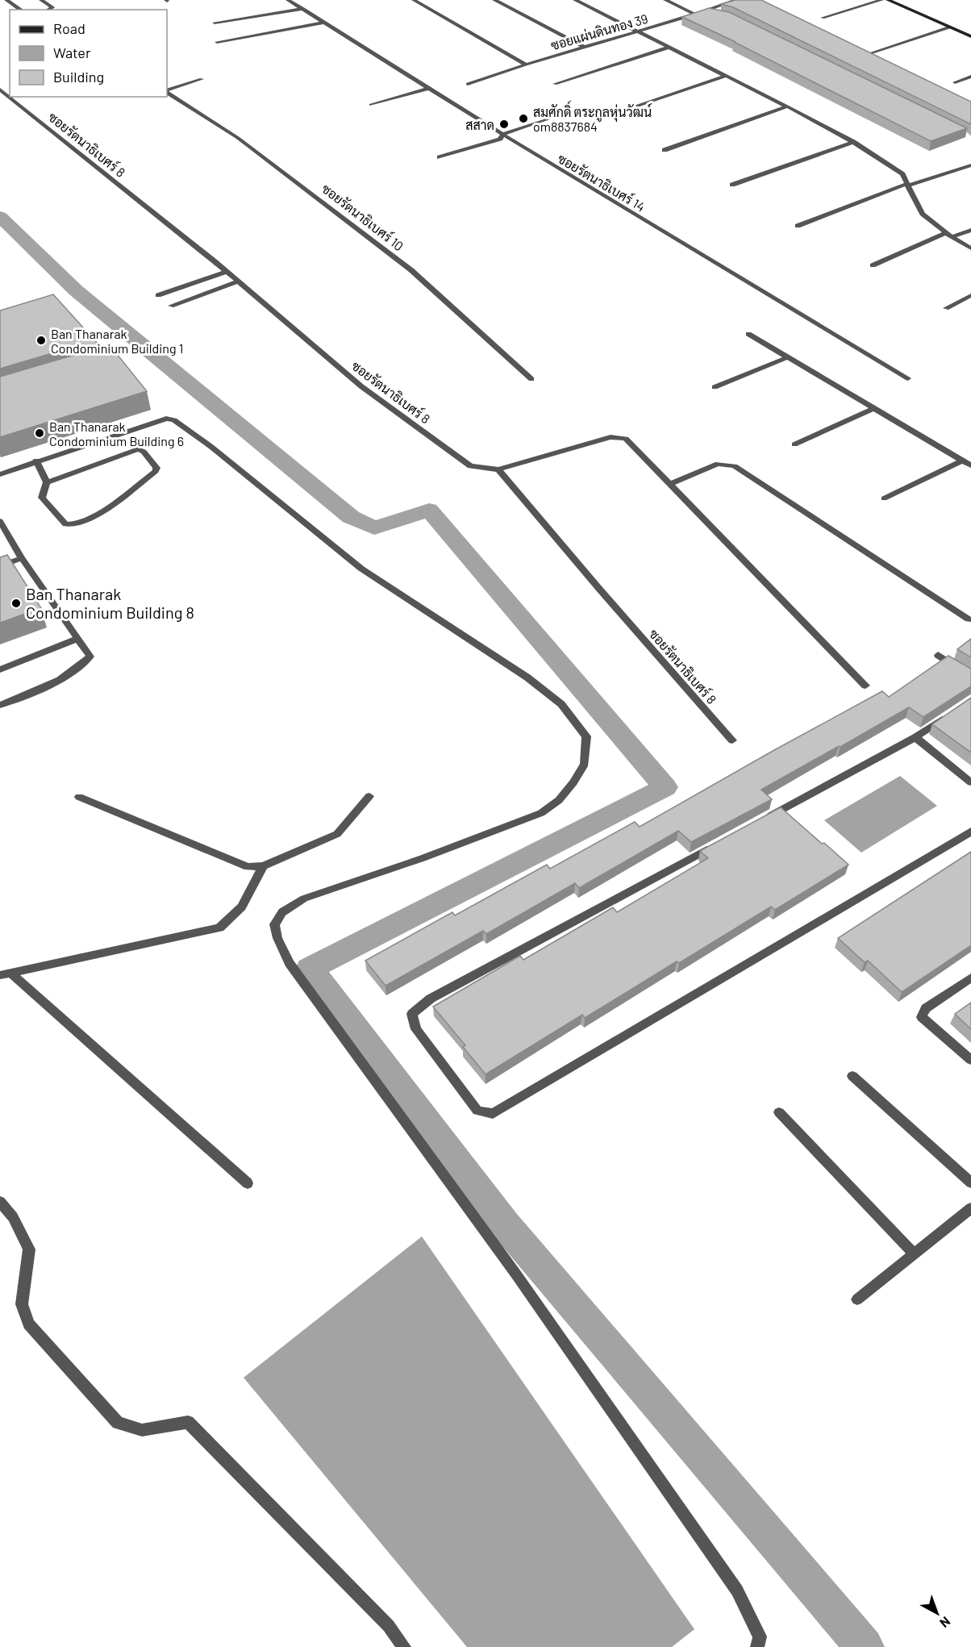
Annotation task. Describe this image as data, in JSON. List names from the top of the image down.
{
  "streets": {
    "street": [
      "ซอยแผ่นดินทอง 39",
      "ซอยรัตนาธิเบศร์ 8",
      "ซอยรัตนาธิเบศร์ 14",
      "ซอยรัตนาธิเบศร์ 10"
    ]
  },
  "places": [
    "สมศักดิ์ ตระกูลหุ่นวัฒน์ om8837684",
    "สสาด",
    "Ban Thanarak Condominium Building 1",
    "Ban Thanarak Condominium Building 6",
    "Ban Thanarak Condominium Building 8"
  ],
  "legend": ["Road", "Water", "Building"],
  "north": "bottom right"
}
